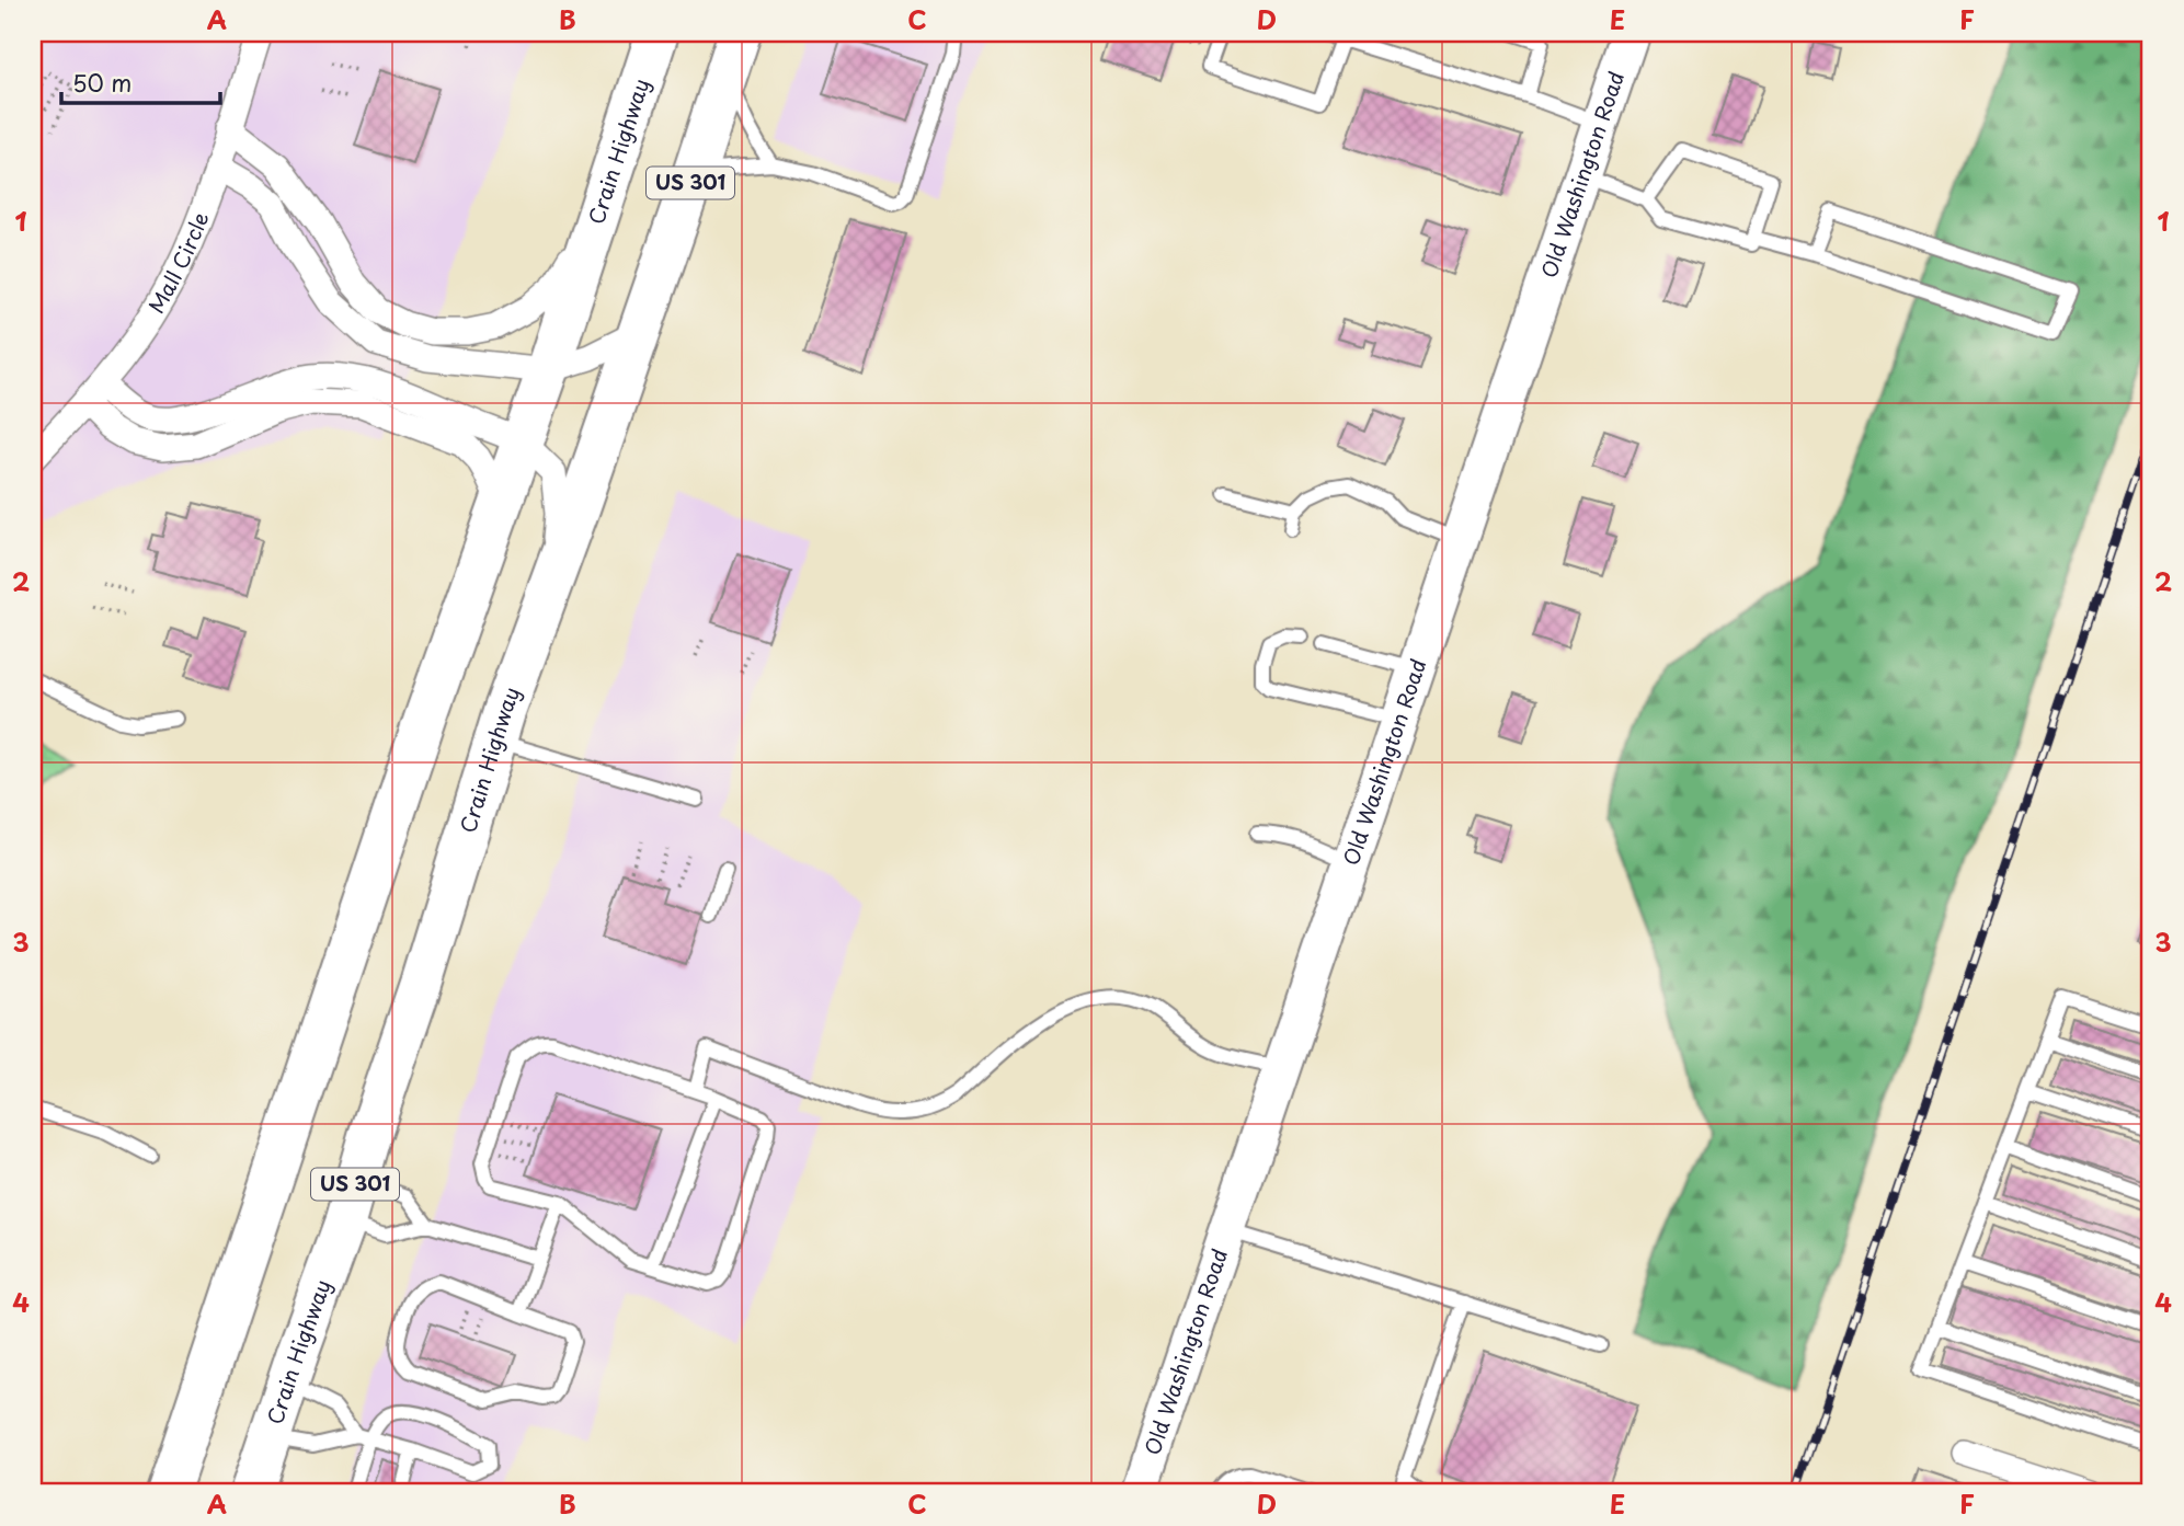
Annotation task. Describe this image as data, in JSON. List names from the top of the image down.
{
  "streets": {
    "highway": ["Crain Highway", "US 301"],
    "main road": ["Old Washington Road"],
    "street": ["Mall Circle"]
  },
  "scale_bar": "50 m",
  "grid": {
    "columns": [
      "A",
      "B",
      "C",
      "D",
      "E",
      "F"
    ],
    "rows": [
      "1",
      "2",
      "3",
      "4"
    ]
  }
}
